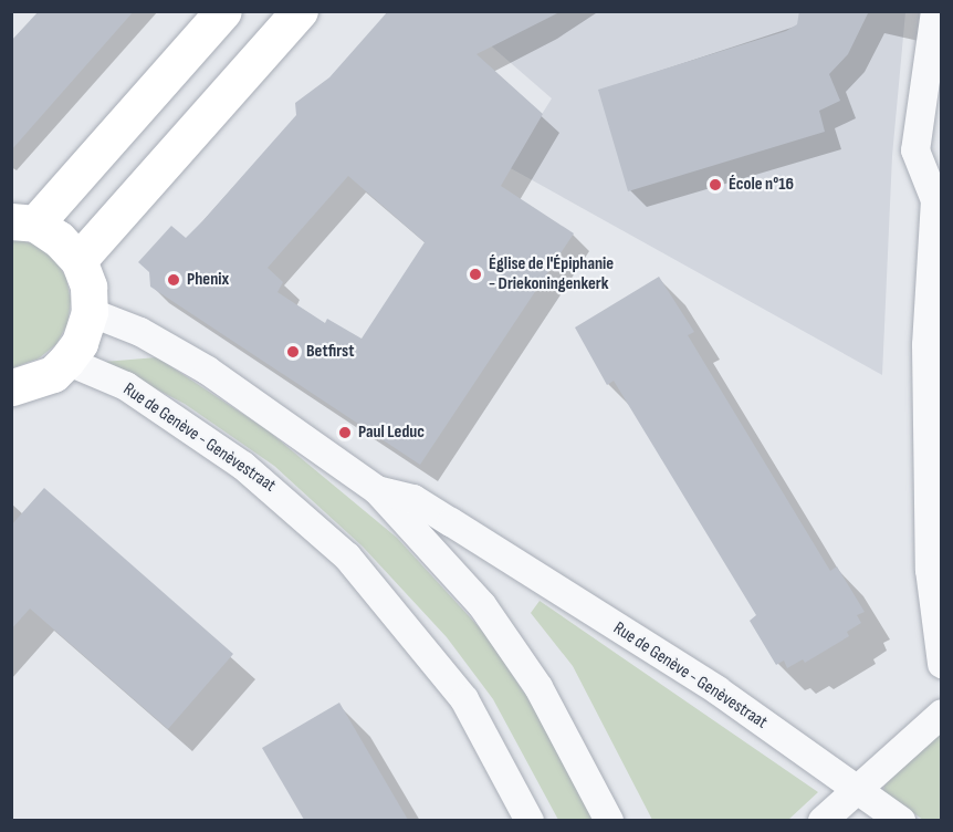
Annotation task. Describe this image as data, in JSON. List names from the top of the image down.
{
  "streets": {
    "street": ["Rue de Genève - Genèvestraat"]
  },
  "places": [
    "École n°16",
    "Église de l'Épiphanie - Driekoningenkerk",
    "Phenix",
    "Betfirst",
    "Paul Leduc"
  ]
}
